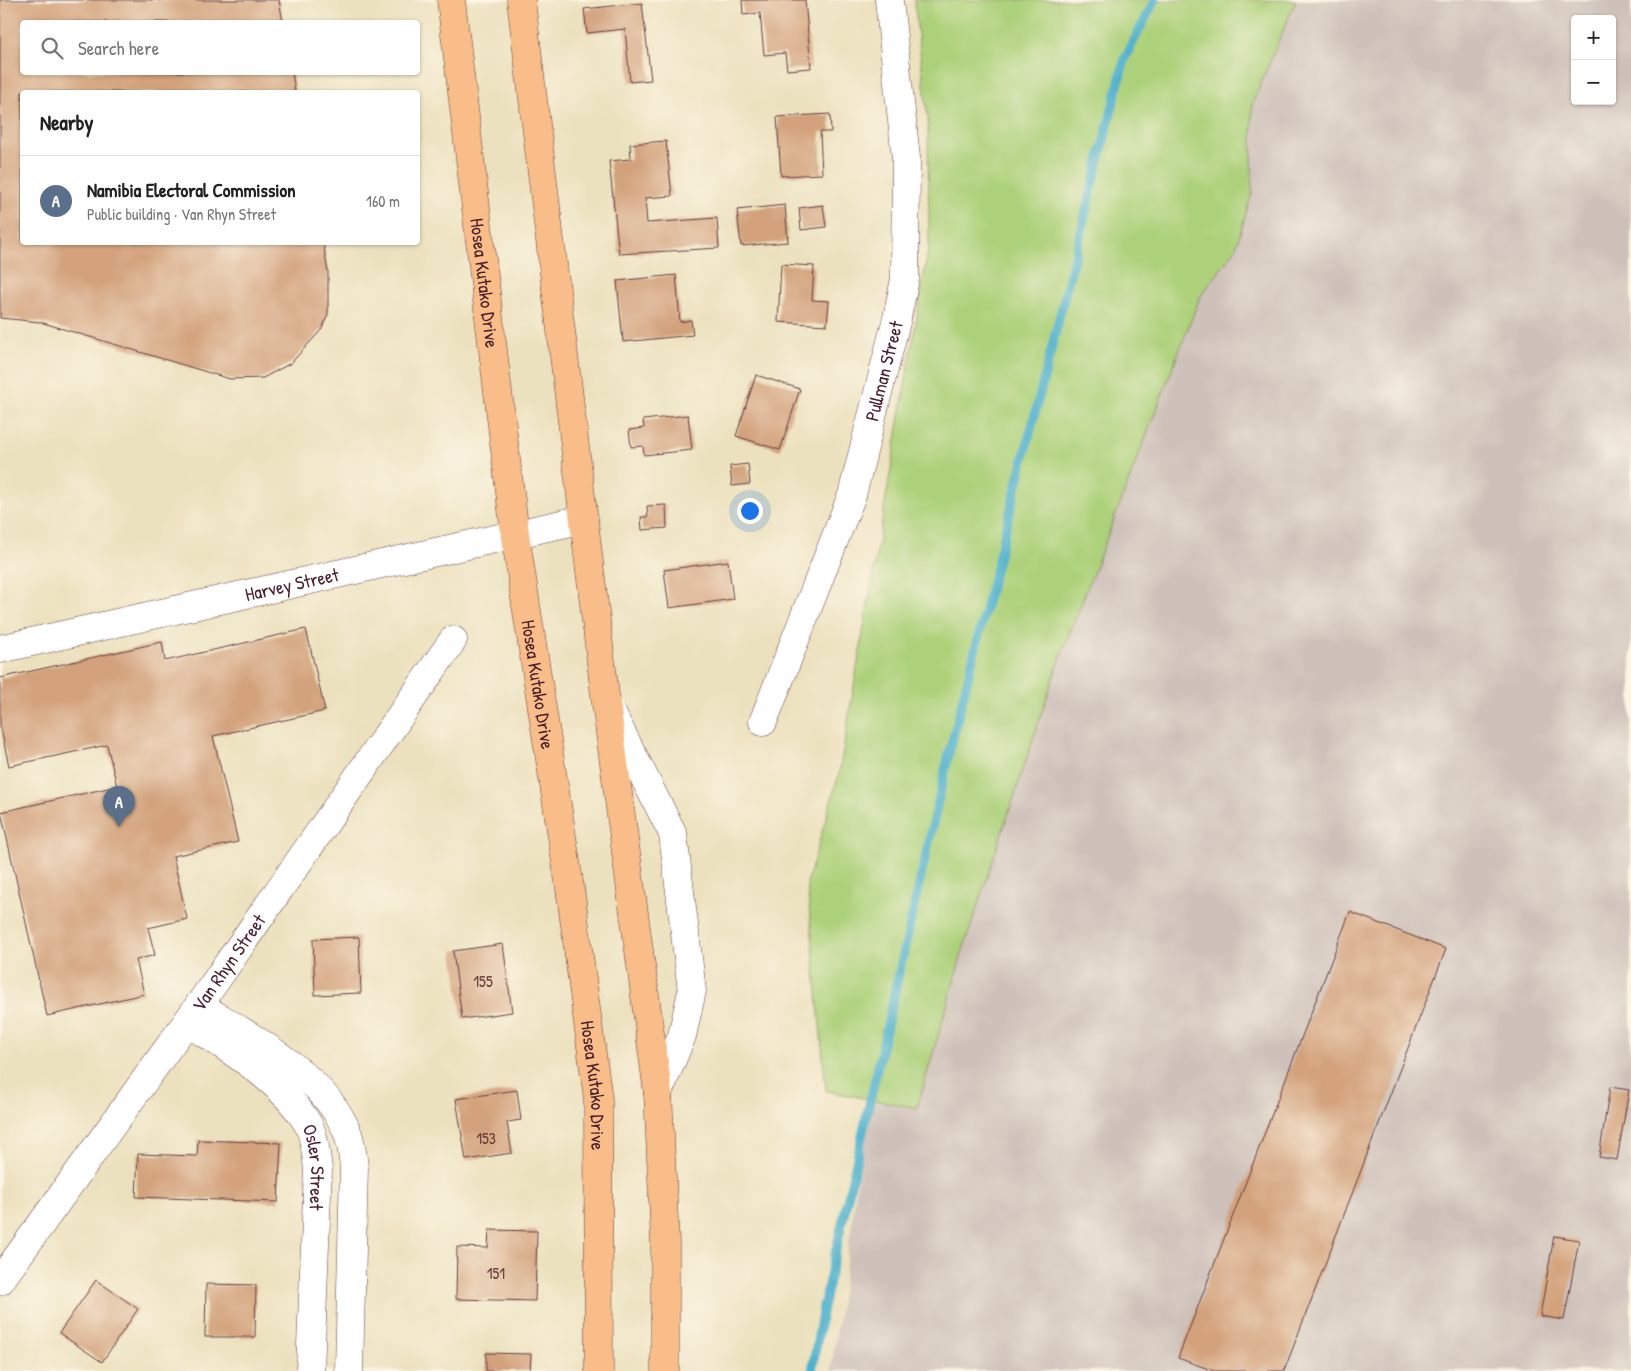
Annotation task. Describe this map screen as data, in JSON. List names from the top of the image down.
{
  "streets": {
    "main road": ["Hosea Kutako Drive"],
    "street": [
      "Pullman Street",
      "Harvey Street",
      "Van Rhyn Street",
      "Osler Street"
    ]
  },
  "crossings": [
    ["Hosea Kutako Drive", "Harvey Street"],
    ["Van Rhyn Street", "Osler Street"]
  ],
  "house_numbers": ["155", "153", "151"],
  "page": {
    "map_buttons": ["+", "−"],
    "search": "Search here",
    "heading": "Nearby",
    "list": [
      {
        "mark": "A",
        "name": "Namibia Electoral Commission",
        "note": "Public building · Van Rhyn Street",
        "value": "160 m"
      }
    ],
    "pins": "A"
  }
}
